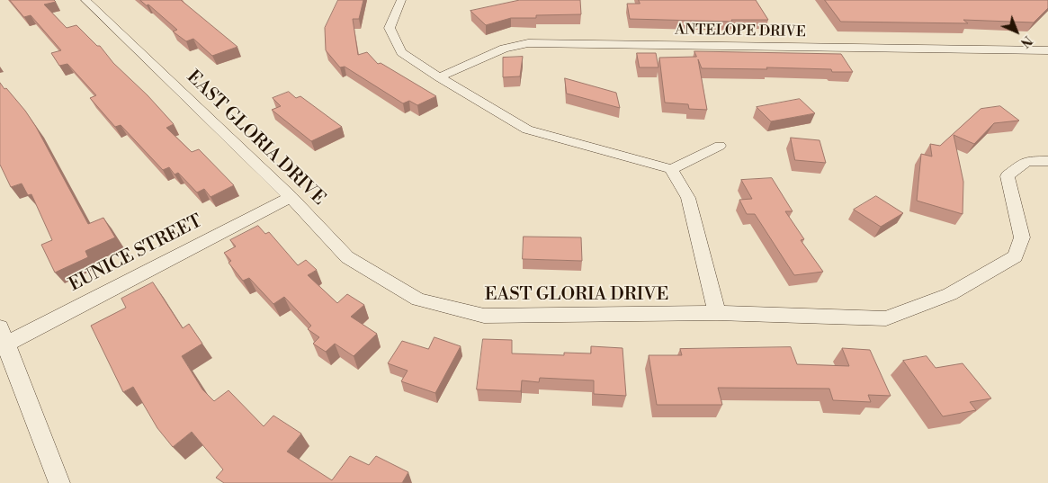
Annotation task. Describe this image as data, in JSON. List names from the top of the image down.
{
  "streets": {
    "street": ["ANTELOPE DRIVE", "EAST GLORIA DRIVE", "EUNICE STREET"]
  },
  "crossings": [
    ["EAST GLORIA DRIVE", "EUNICE STREET"]
  ],
  "north": "bottom right"
}
